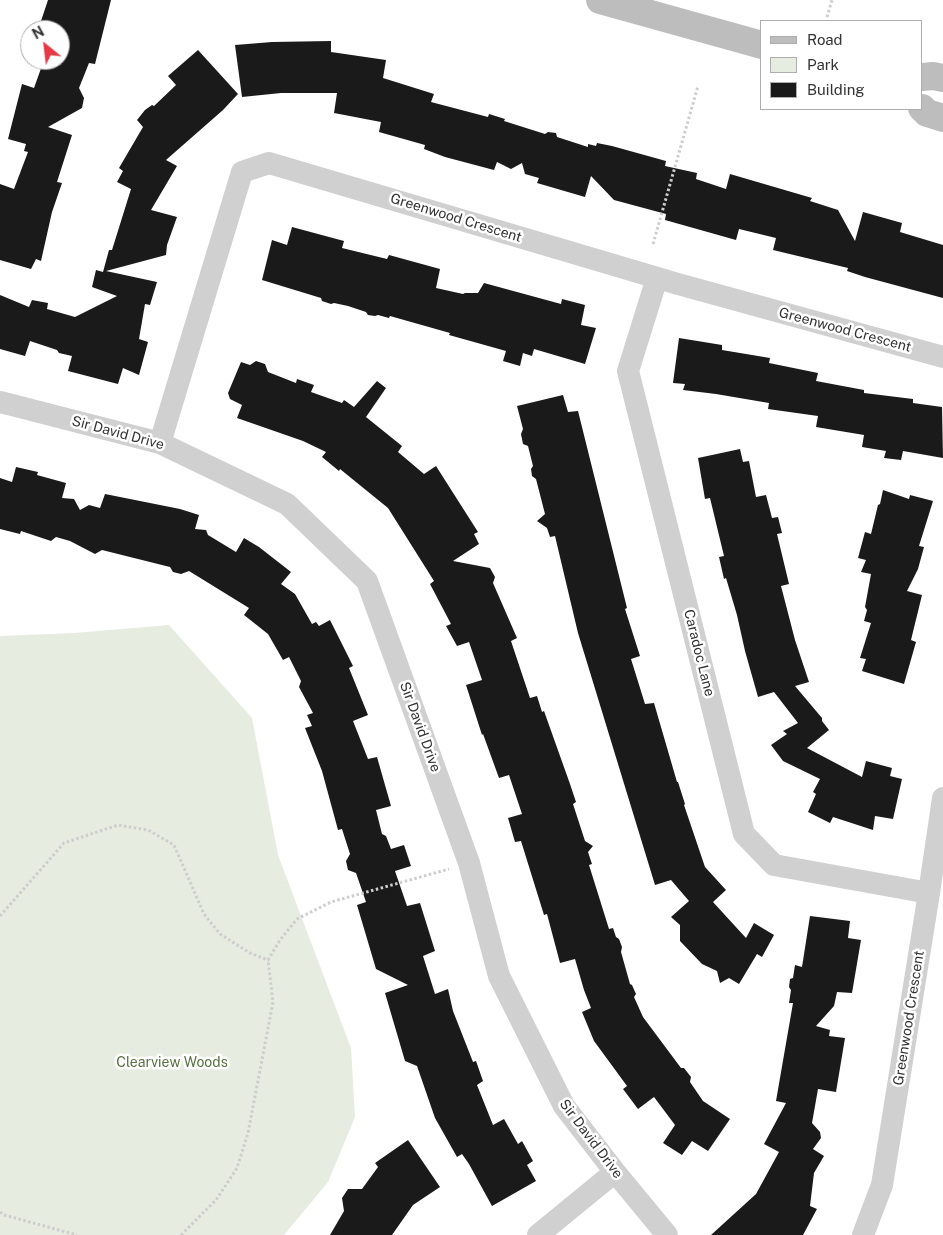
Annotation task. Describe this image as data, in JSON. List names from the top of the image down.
{
  "streets": {
    "street": ["Greenwood Crescent", "Sir David Drive", "Caradoc Lane"]
  },
  "crossings": [
    ["Greenwood Crescent", "Sir David Drive"],
    ["Greenwood Crescent", "Caradoc Lane"]
  ],
  "parks": ["Clearview Woods"],
  "legend": ["Road", "Park", "Building"],
  "north": "top left"
}
